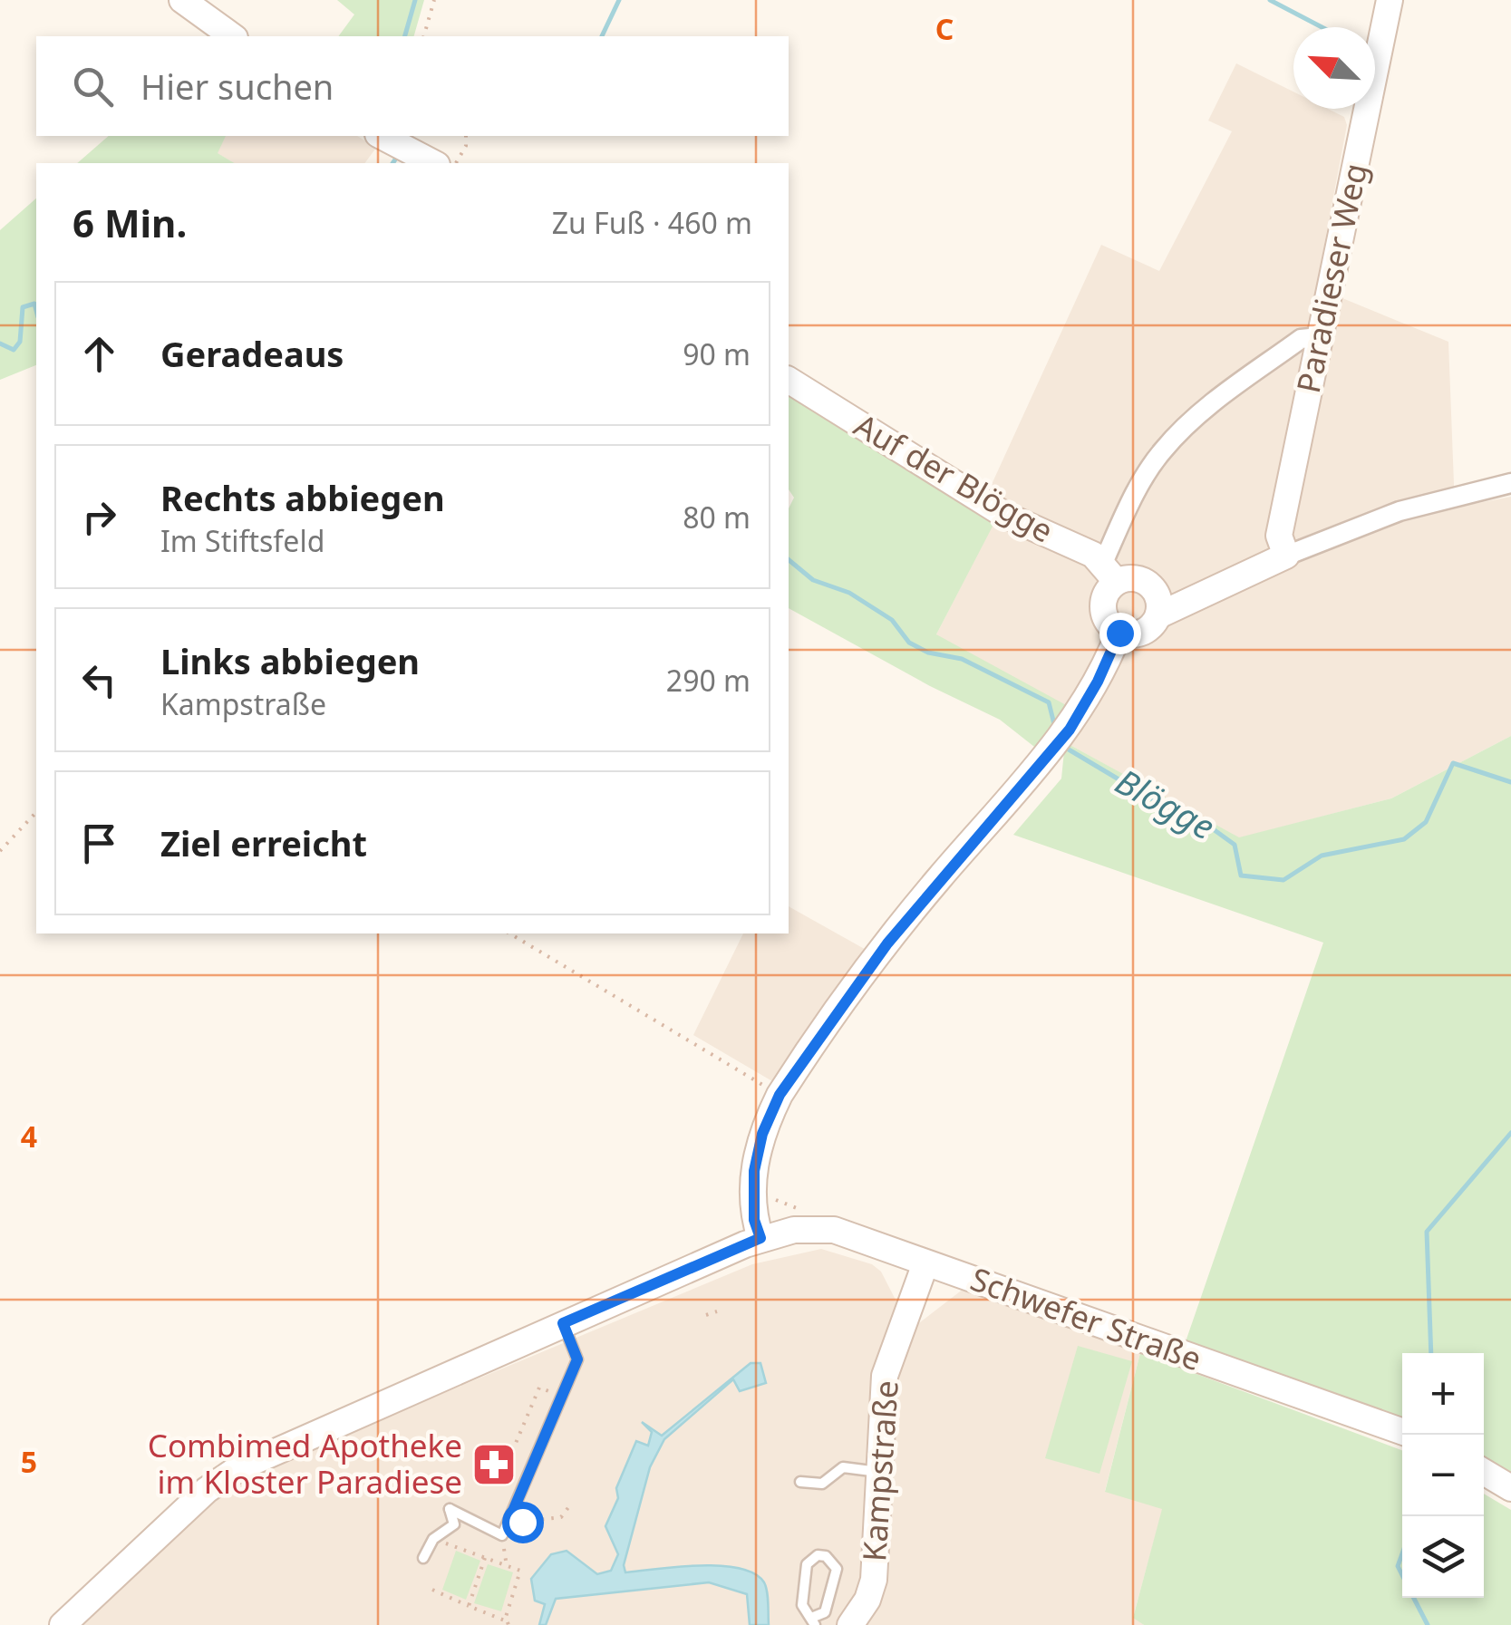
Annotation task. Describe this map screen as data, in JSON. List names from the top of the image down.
{
  "streets": {
    "street": [
      "Paradieser Weg",
      "Auf der Blögge",
      "Schwefer Straße",
      "Kampstraße"
    ]
  },
  "crossings": [
    ["Schwefer Straße", "Kampstraße"]
  ],
  "water": ["Blögge"],
  "places": {
    "pharmacy": ["Combimed Apotheke im Kloster Paradiese"]
  },
  "north": "top left",
  "page": {
    "search": "Hier suchen",
    "heading": ["6 Min.", "Zu Fuß · 460 m"],
    "list": [
      ["Geradeaus", "90 m"],
      ["Rechts abbiegen", "Im Stiftsfeld", "80 m"],
      ["Links abbiegen", "Kampstraße", "290 m"],
      "Ziel erreicht"
    ],
    "map_buttons": ["+", "−"]
  },
  "grid": {
    "columns": ["C"],
    "rows": ["4", "5"]
  }
}
